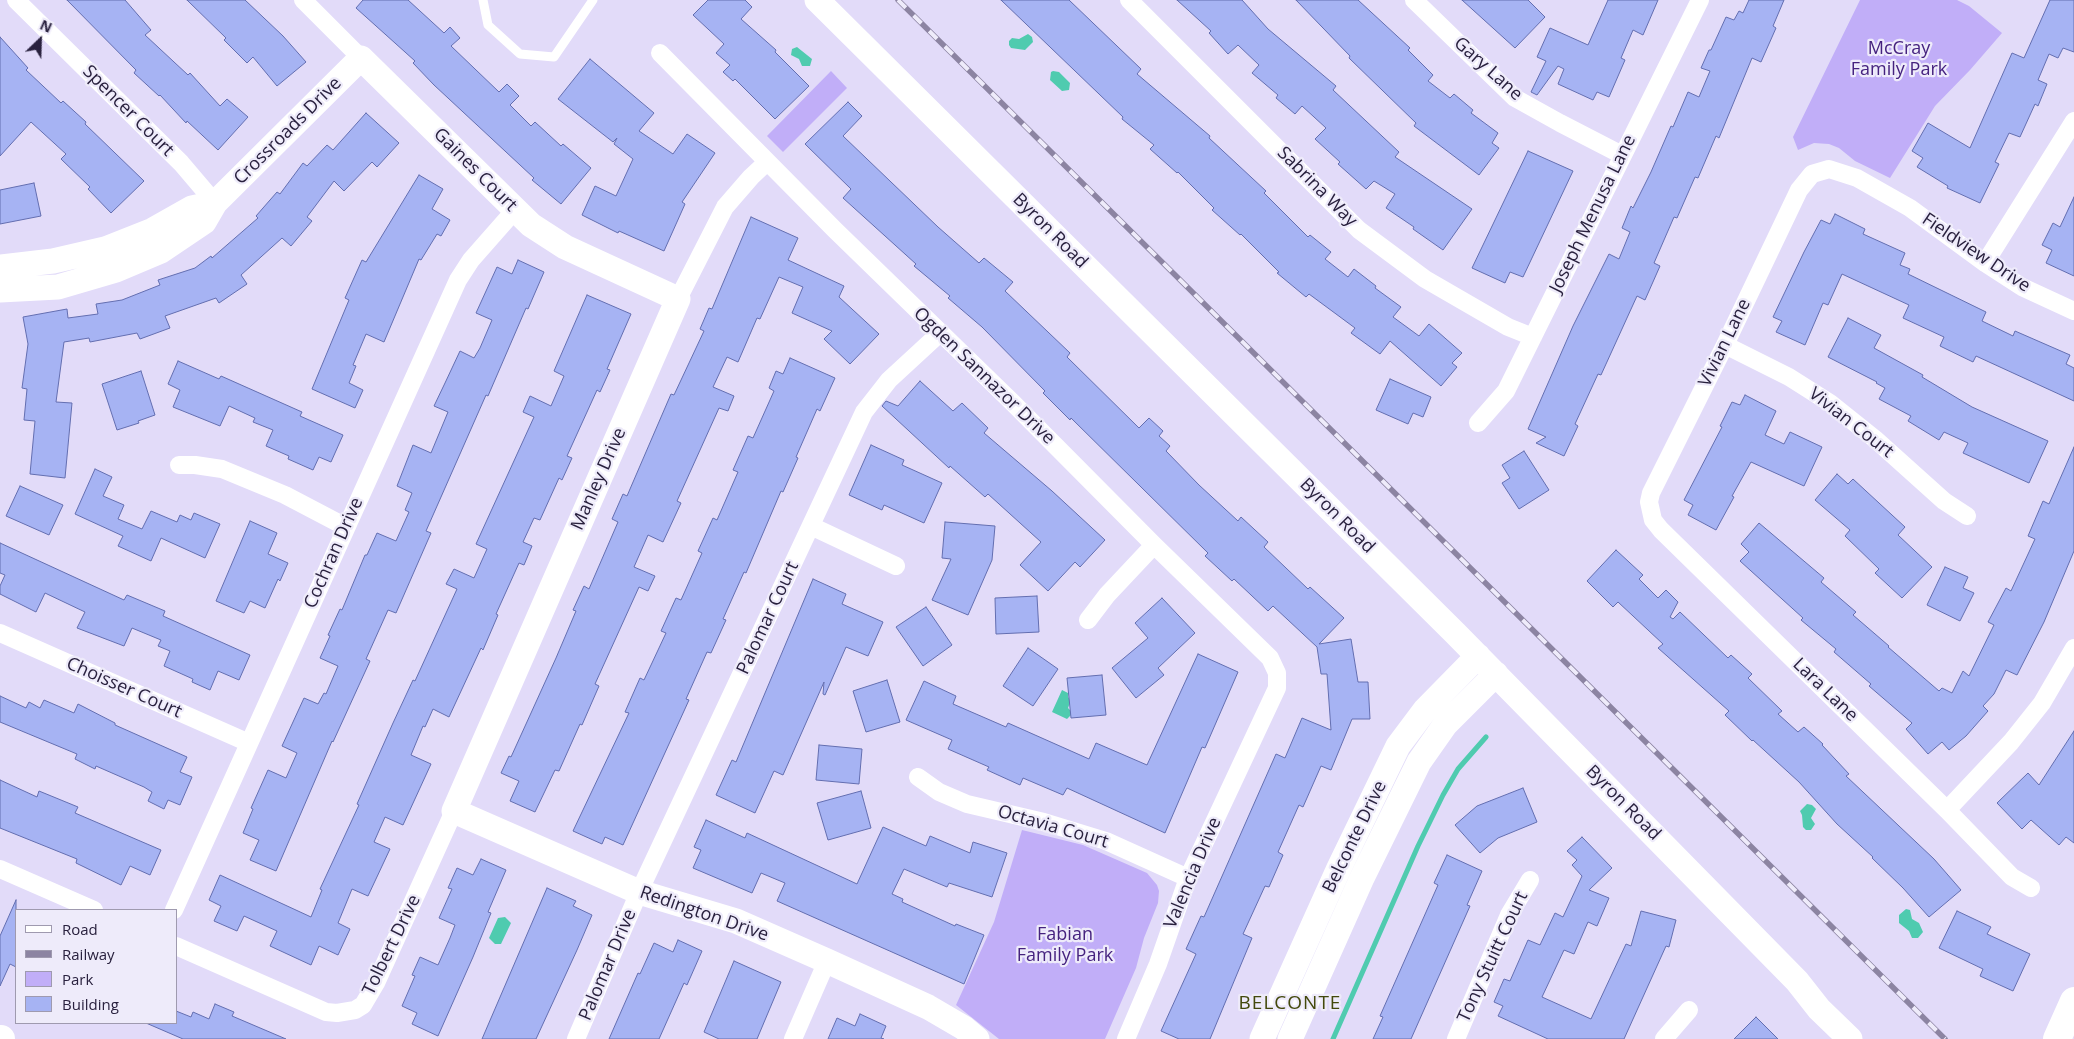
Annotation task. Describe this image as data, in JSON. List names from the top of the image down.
{
  "streets": {
    "main road": [
      "Crossroads Drive",
      "Gaines Court",
      "Byron Road",
      "Manley Drive",
      "Belconte Drive",
      "Redington Drive"
    ],
    "street": [
      "Gary Lane",
      "Spencer Court",
      "Sabrina Way",
      "Joseph Menusa Lane",
      "Fieldview Drive",
      "Vivian Lane",
      "Ogden Sannazor Drive",
      "Vivian Court",
      "Cochran Drive",
      "Palomar Court",
      "Choisser Court",
      "Lara Lane",
      "Octavia Court",
      "Valencia Drive",
      "Tolbert Drive",
      "Tony Stuitt Court",
      "Palomar Drive"
    ]
  },
  "crossings": [
    ["Gary Lane", "Joseph Menusa Lane"],
    ["Spencer Court", "Crossroads Drive"],
    ["Crossroads Drive", "Gaines Court"],
    ["Gaines Court", "Manley Drive"],
    ["Gaines Court", "Cochran Drive"],
    ["Sabrina Way", "Joseph Menusa Lane"],
    ["Byron Road", "Belconte Drive"],
    ["Fieldview Drive", "Vivian Lane"],
    ["Vivian Lane", "Vivian Court"],
    ["Vivian Lane", "Lara Lane"],
    ["Ogden Sannazor Drive", "Manley Drive"],
    ["Ogden Sannazor Drive", "Palomar Court"],
    ["Ogden Sannazor Drive", "Valencia Drive"],
    ["Manley Drive", "Redington Drive"],
    ["Manley Drive", "Tolbert Drive"],
    ["Cochran Drive", "Choisser Court"],
    ["Palomar Court", "Redington Drive"],
    ["Palomar Court", "Palomar Drive"],
    ["Octavia Court", "Valencia Drive"],
    ["Redington Drive", "Tolbert Drive"],
    ["Redington Drive", "Palomar Drive"]
  ],
  "districts": ["BELCONTE"],
  "parks": ["McCray Family Park", "Fabian Family Park"],
  "legend": [
    "Road",
    "Railway",
    "Park",
    "Building"
  ],
  "north": "top right"
}
